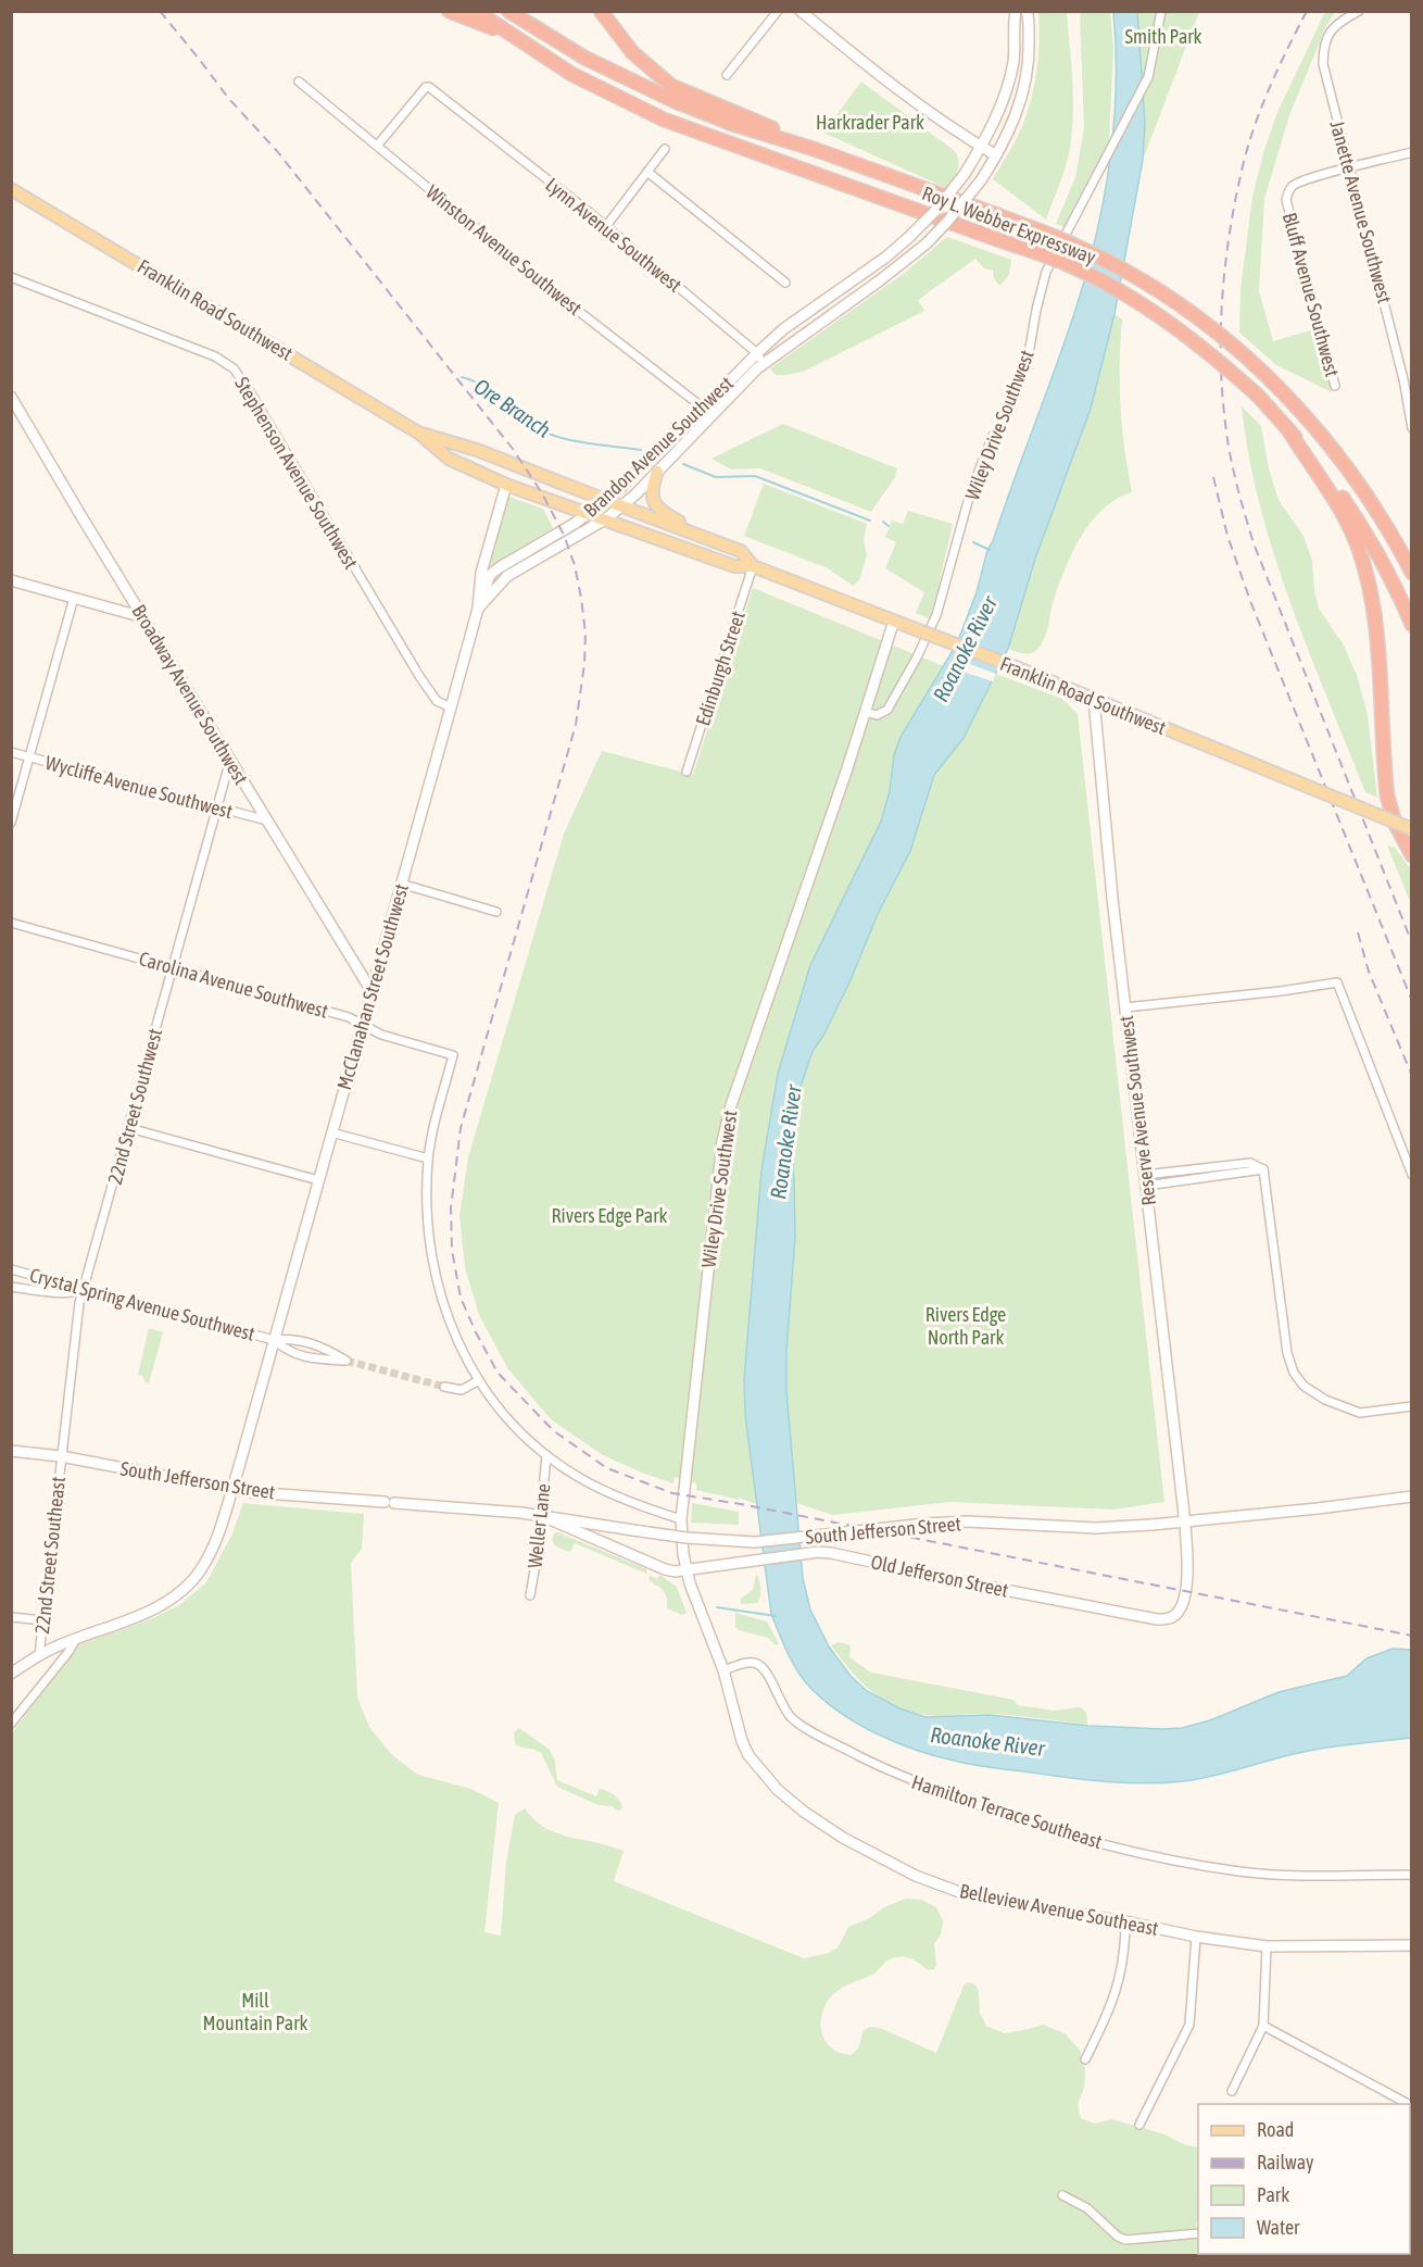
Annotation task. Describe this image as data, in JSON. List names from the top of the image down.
{
  "streets": {
    "highway": ["Roy L. Webber Expressway"],
    "main road": [
      "Franklin Road Southwest",
      "Wiley Drive Southwest",
      "Brandon Avenue Southwest",
      "Broadway Avenue Southwest",
      "McClanahan Street Southwest",
      "Reserve Avenue Southwest",
      "South Jefferson Street",
      "Old Jefferson Street",
      "Belleview Avenue Southeast"
    ],
    "street": [
      "Janette Avenue Southwest",
      "Lynn Avenue Southwest",
      "Winston Avenue Southwest",
      "Bluff Avenue Southwest",
      "Stephenson Avenue Southwest",
      "Edinburgh Street",
      "Wycliffe Avenue Southwest",
      "Carolina Avenue Southwest",
      "22nd Street Southwest",
      "Crystal Spring Avenue Southwest",
      "Weller Lane",
      "22nd Street Southeast",
      "Hamilton Terrace Southeast"
    ]
  },
  "crossings": [
    ["Janette Avenue Southwest", "Bluff Avenue Southwest"],
    ["Lynn Avenue Southwest", "Winston Avenue Southwest"],
    ["Lynn Avenue Southwest", "Brandon Avenue Southwest"],
    ["Winston Avenue Southwest", "Brandon Avenue Southwest"],
    ["Franklin Road Southwest", "Wiley Drive Southwest"],
    ["Franklin Road Southwest", "Brandon Avenue Southwest"],
    ["Franklin Road Southwest", "Edinburgh Street"],
    ["Franklin Road Southwest", "McClanahan Street Southwest"],
    ["Franklin Road Southwest", "Reserve Avenue Southwest"],
    ["Wiley Drive Southwest", "Old Jefferson Street"],
    ["Wiley Drive Southwest", "Belleview Avenue Southeast"],
    ["Brandon Avenue Southwest", "McClanahan Street Southwest"],
    ["Stephenson Avenue Southwest", "McClanahan Street Southwest"],
    ["Broadway Avenue Southwest", "Wycliffe Avenue Southwest"],
    ["Broadway Avenue Southwest", "McClanahan Street Southwest"],
    ["Broadway Avenue Southwest", "22nd Street Southwest"],
    ["Wycliffe Avenue Southwest", "22nd Street Southwest"],
    ["Carolina Avenue Southwest", "McClanahan Street Southwest"],
    ["Carolina Avenue Southwest", "22nd Street Southwest"],
    ["McClanahan Street Southwest", "Crystal Spring Avenue Southwest"],
    ["McClanahan Street Southwest", "South Jefferson Street"],
    ["McClanahan Street Southwest", "22nd Street Southeast"],
    ["22nd Street Southwest", "Crystal Spring Avenue Southwest"],
    ["22nd Street Southwest", "South Jefferson Street"],
    ["22nd Street Southwest", "22nd Street Southeast"],
    ["Reserve Avenue Southwest", "South Jefferson Street"],
    ["Reserve Avenue Southwest", "Old Jefferson Street"],
    ["South Jefferson Street", "Weller Lane"],
    ["South Jefferson Street", "22nd Street Southeast"],
    ["South Jefferson Street", "Old Jefferson Street"],
    ["Weller Lane", "Old Jefferson Street"],
    ["Old Jefferson Street", "Belleview Avenue Southeast"],
    ["Hamilton Terrace Southeast", "Belleview Avenue Southeast"]
  ],
  "water": ["Ore Branch", "Roanoke River"],
  "parks": [
    "Smith Park",
    "Harkrader Park",
    "Rivers Edge Park",
    "Rivers Edge North Park",
    "Mill Mountain Park"
  ],
  "legend": [
    "Road",
    "Railway",
    "Park",
    "Water"
  ]
}
